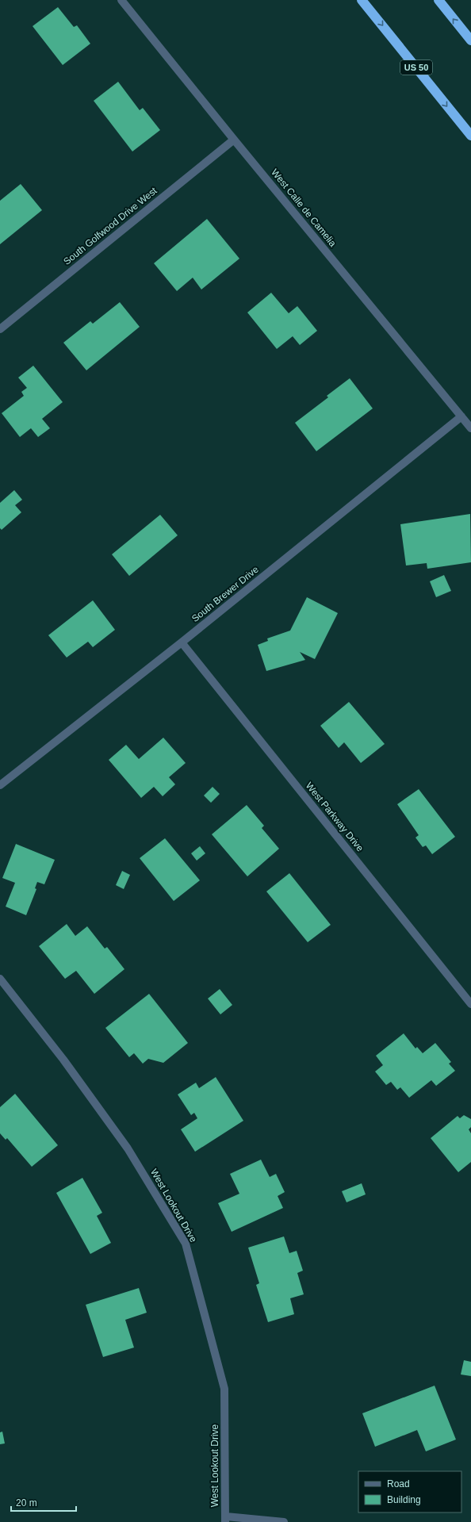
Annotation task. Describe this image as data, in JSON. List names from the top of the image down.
{
  "streets": {
    "highway": ["US 50"],
    "street": [
      "West Calle de Camelia",
      "South Golfwood Drive West",
      "South Brewer Drive",
      "West Parkway Drive",
      "West Lookout Drive"
    ]
  },
  "crossings": [
    ["West Calle de Camelia", "South Golfwood Drive West"],
    ["West Calle de Camelia", "South Brewer Drive"],
    ["South Brewer Drive", "West Parkway Drive"]
  ],
  "legend": ["Road", "Building"],
  "scale_bar": "20 m"
}
